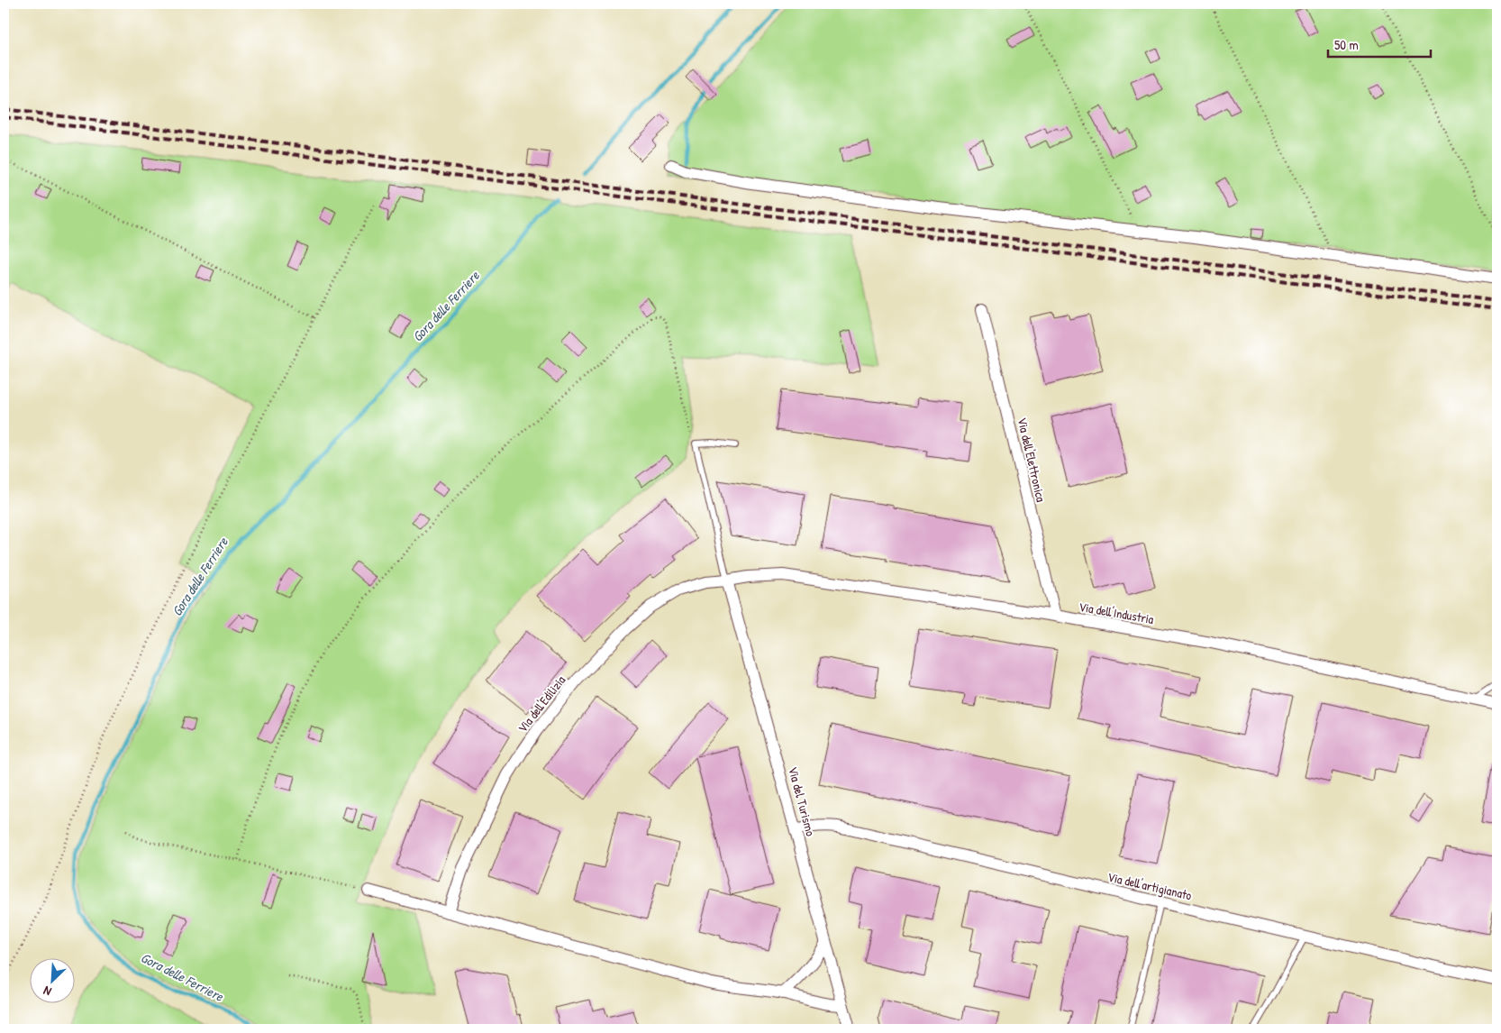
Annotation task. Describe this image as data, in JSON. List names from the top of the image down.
{
  "streets": {
    "street": [
      "Via dell'Elettronica",
      "Via dell'Industria",
      "Via dell'Edilizia",
      "Via del Turismo",
      "Via dell'artigianato"
    ]
  },
  "crossings": [
    ["Via dell'Elettronica", "Via dell'Industria"],
    ["Via dell'Industria", "Via dell'Edilizia"],
    ["Via dell'Industria", "Via del Turismo"],
    ["Via dell'Edilizia", "Via del Turismo"],
    ["Via del Turismo", "Via dell'artigianato"]
  ],
  "water": ["Gora delle Ferriere"],
  "scale_bar": "50 m",
  "north": "bottom left"
}
